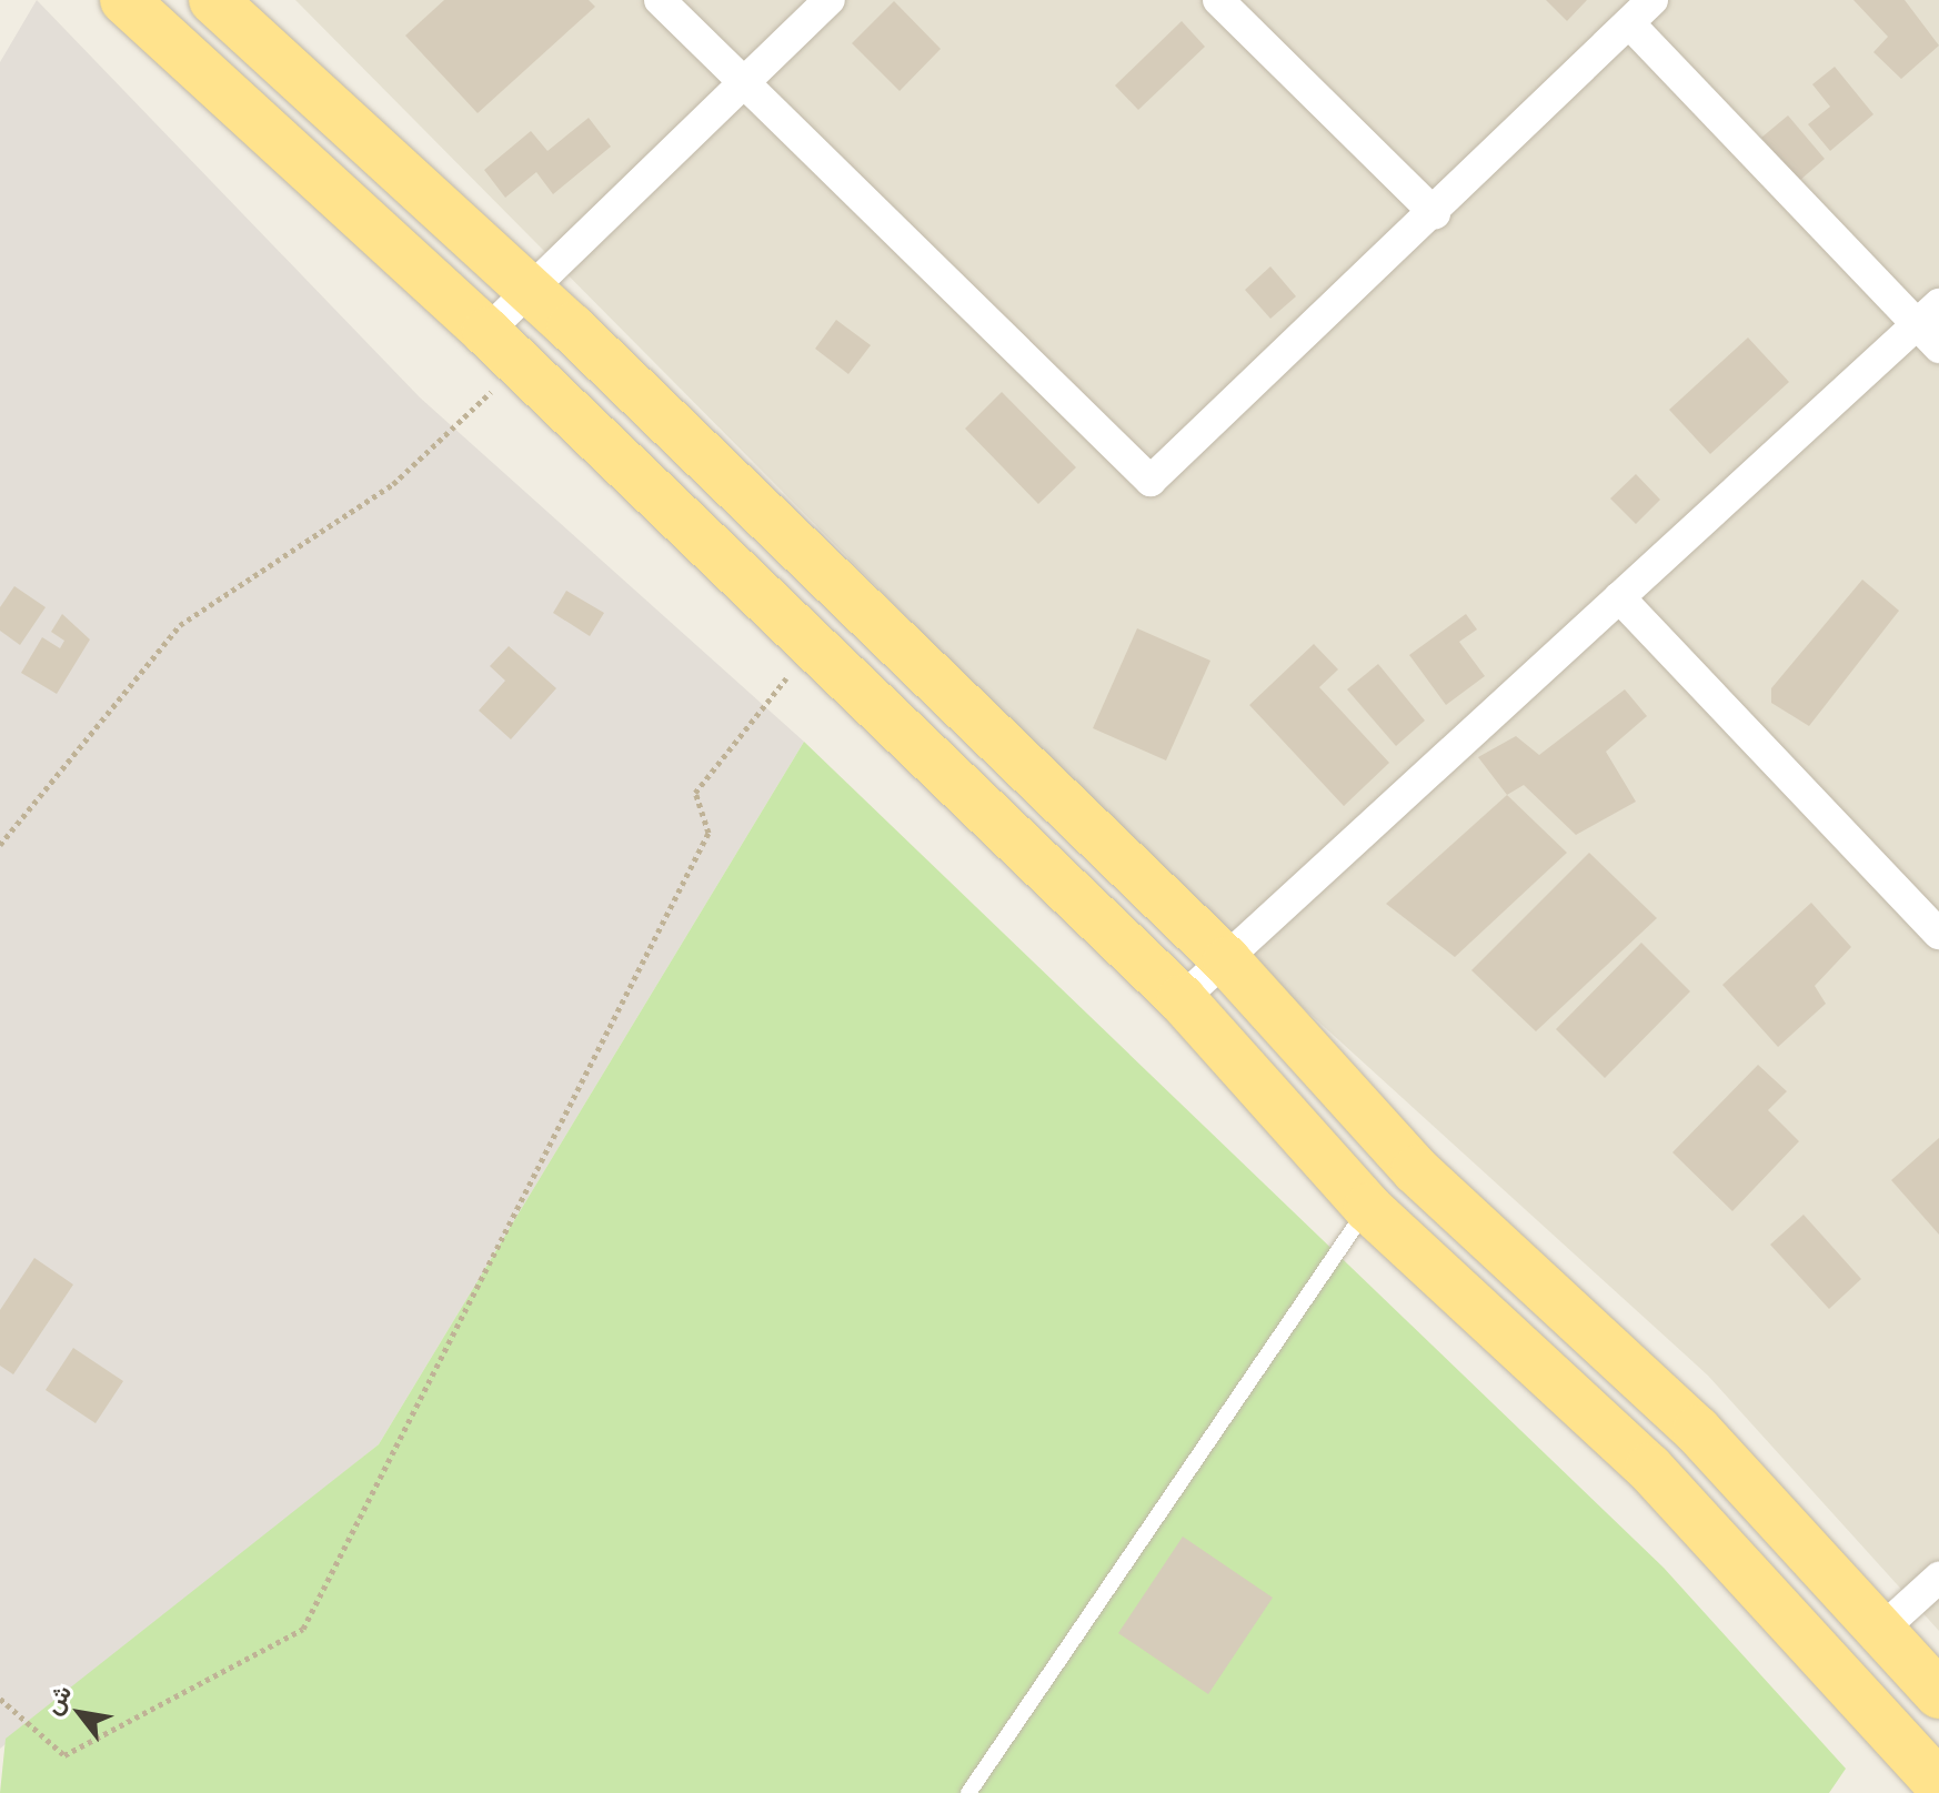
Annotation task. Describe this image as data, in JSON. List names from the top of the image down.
{
  "north": "top left"
}
